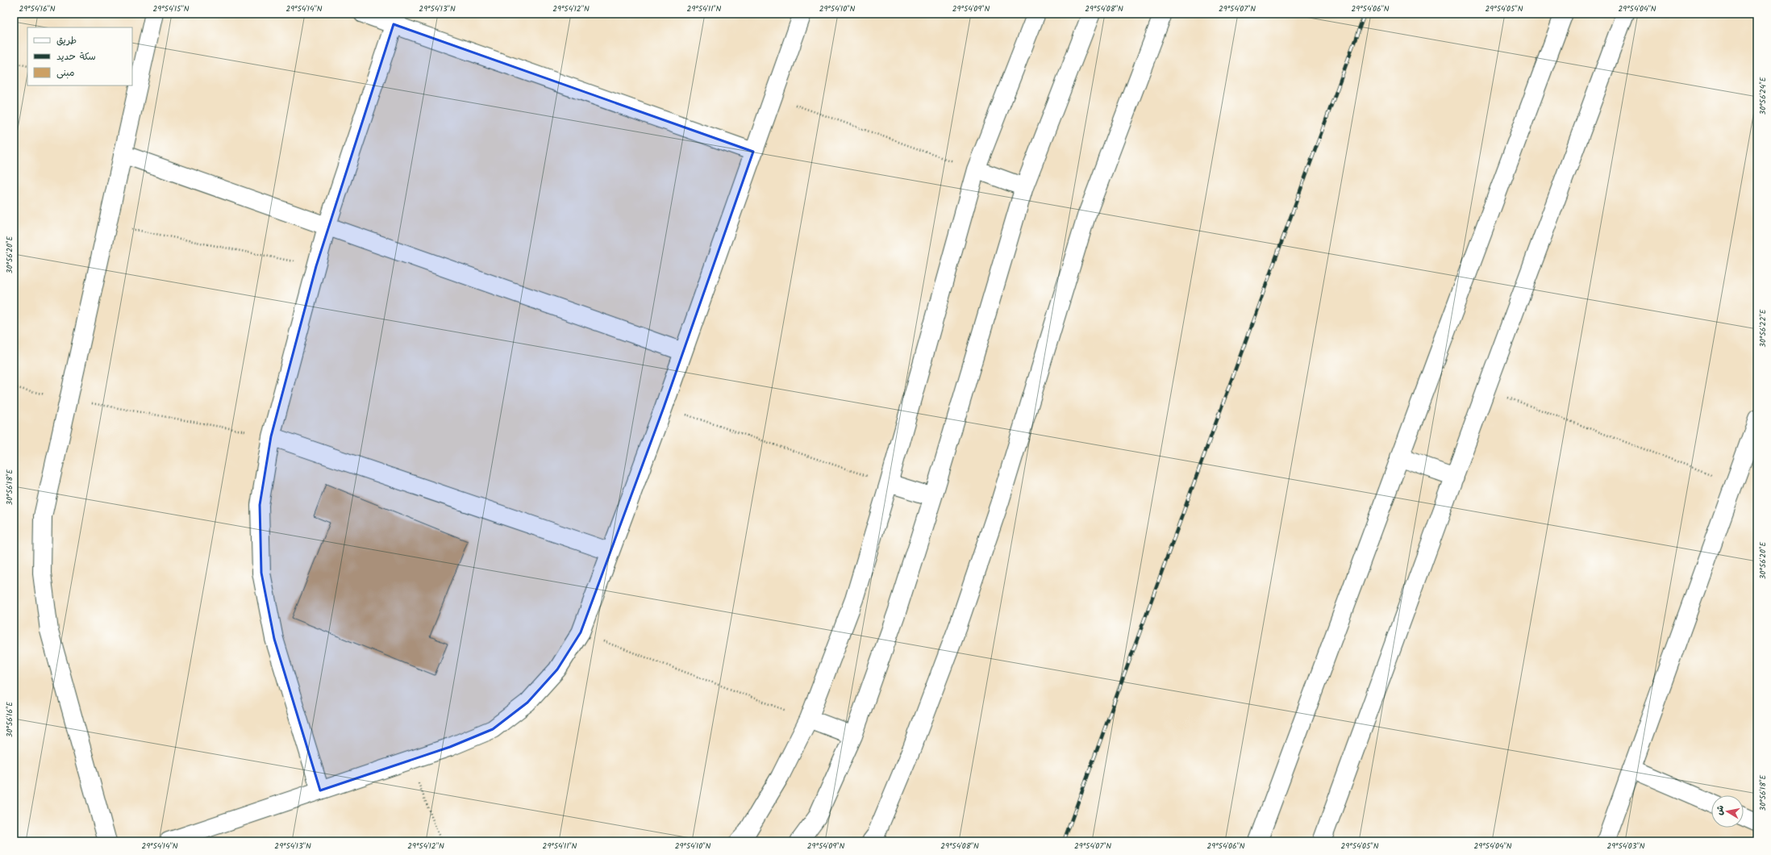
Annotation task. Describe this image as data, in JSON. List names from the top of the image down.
{
  "legend": ["طريق", "سكة حديد", "مبنى"],
  "north": "left",
  "coordinates": [
    "29°54'16\"N",
    "29°54'15\"N",
    "29°54'14\"N",
    "29°54'13\"N",
    "29°54'12\"N",
    "29°54'11\"N",
    "29°54'10\"N",
    "29°54'09\"N",
    "29°54'08\"N",
    "29°54'07\"N",
    "29°54'06\"N",
    "29°54'05\"N",
    "29°54'04\"N",
    "30°56'24\"E",
    "30°56'20\"E",
    "30°56'22\"E",
    "30°56'18\"E",
    "30°56'16\"E",
    "29°54'03\"N"
  ]
}
